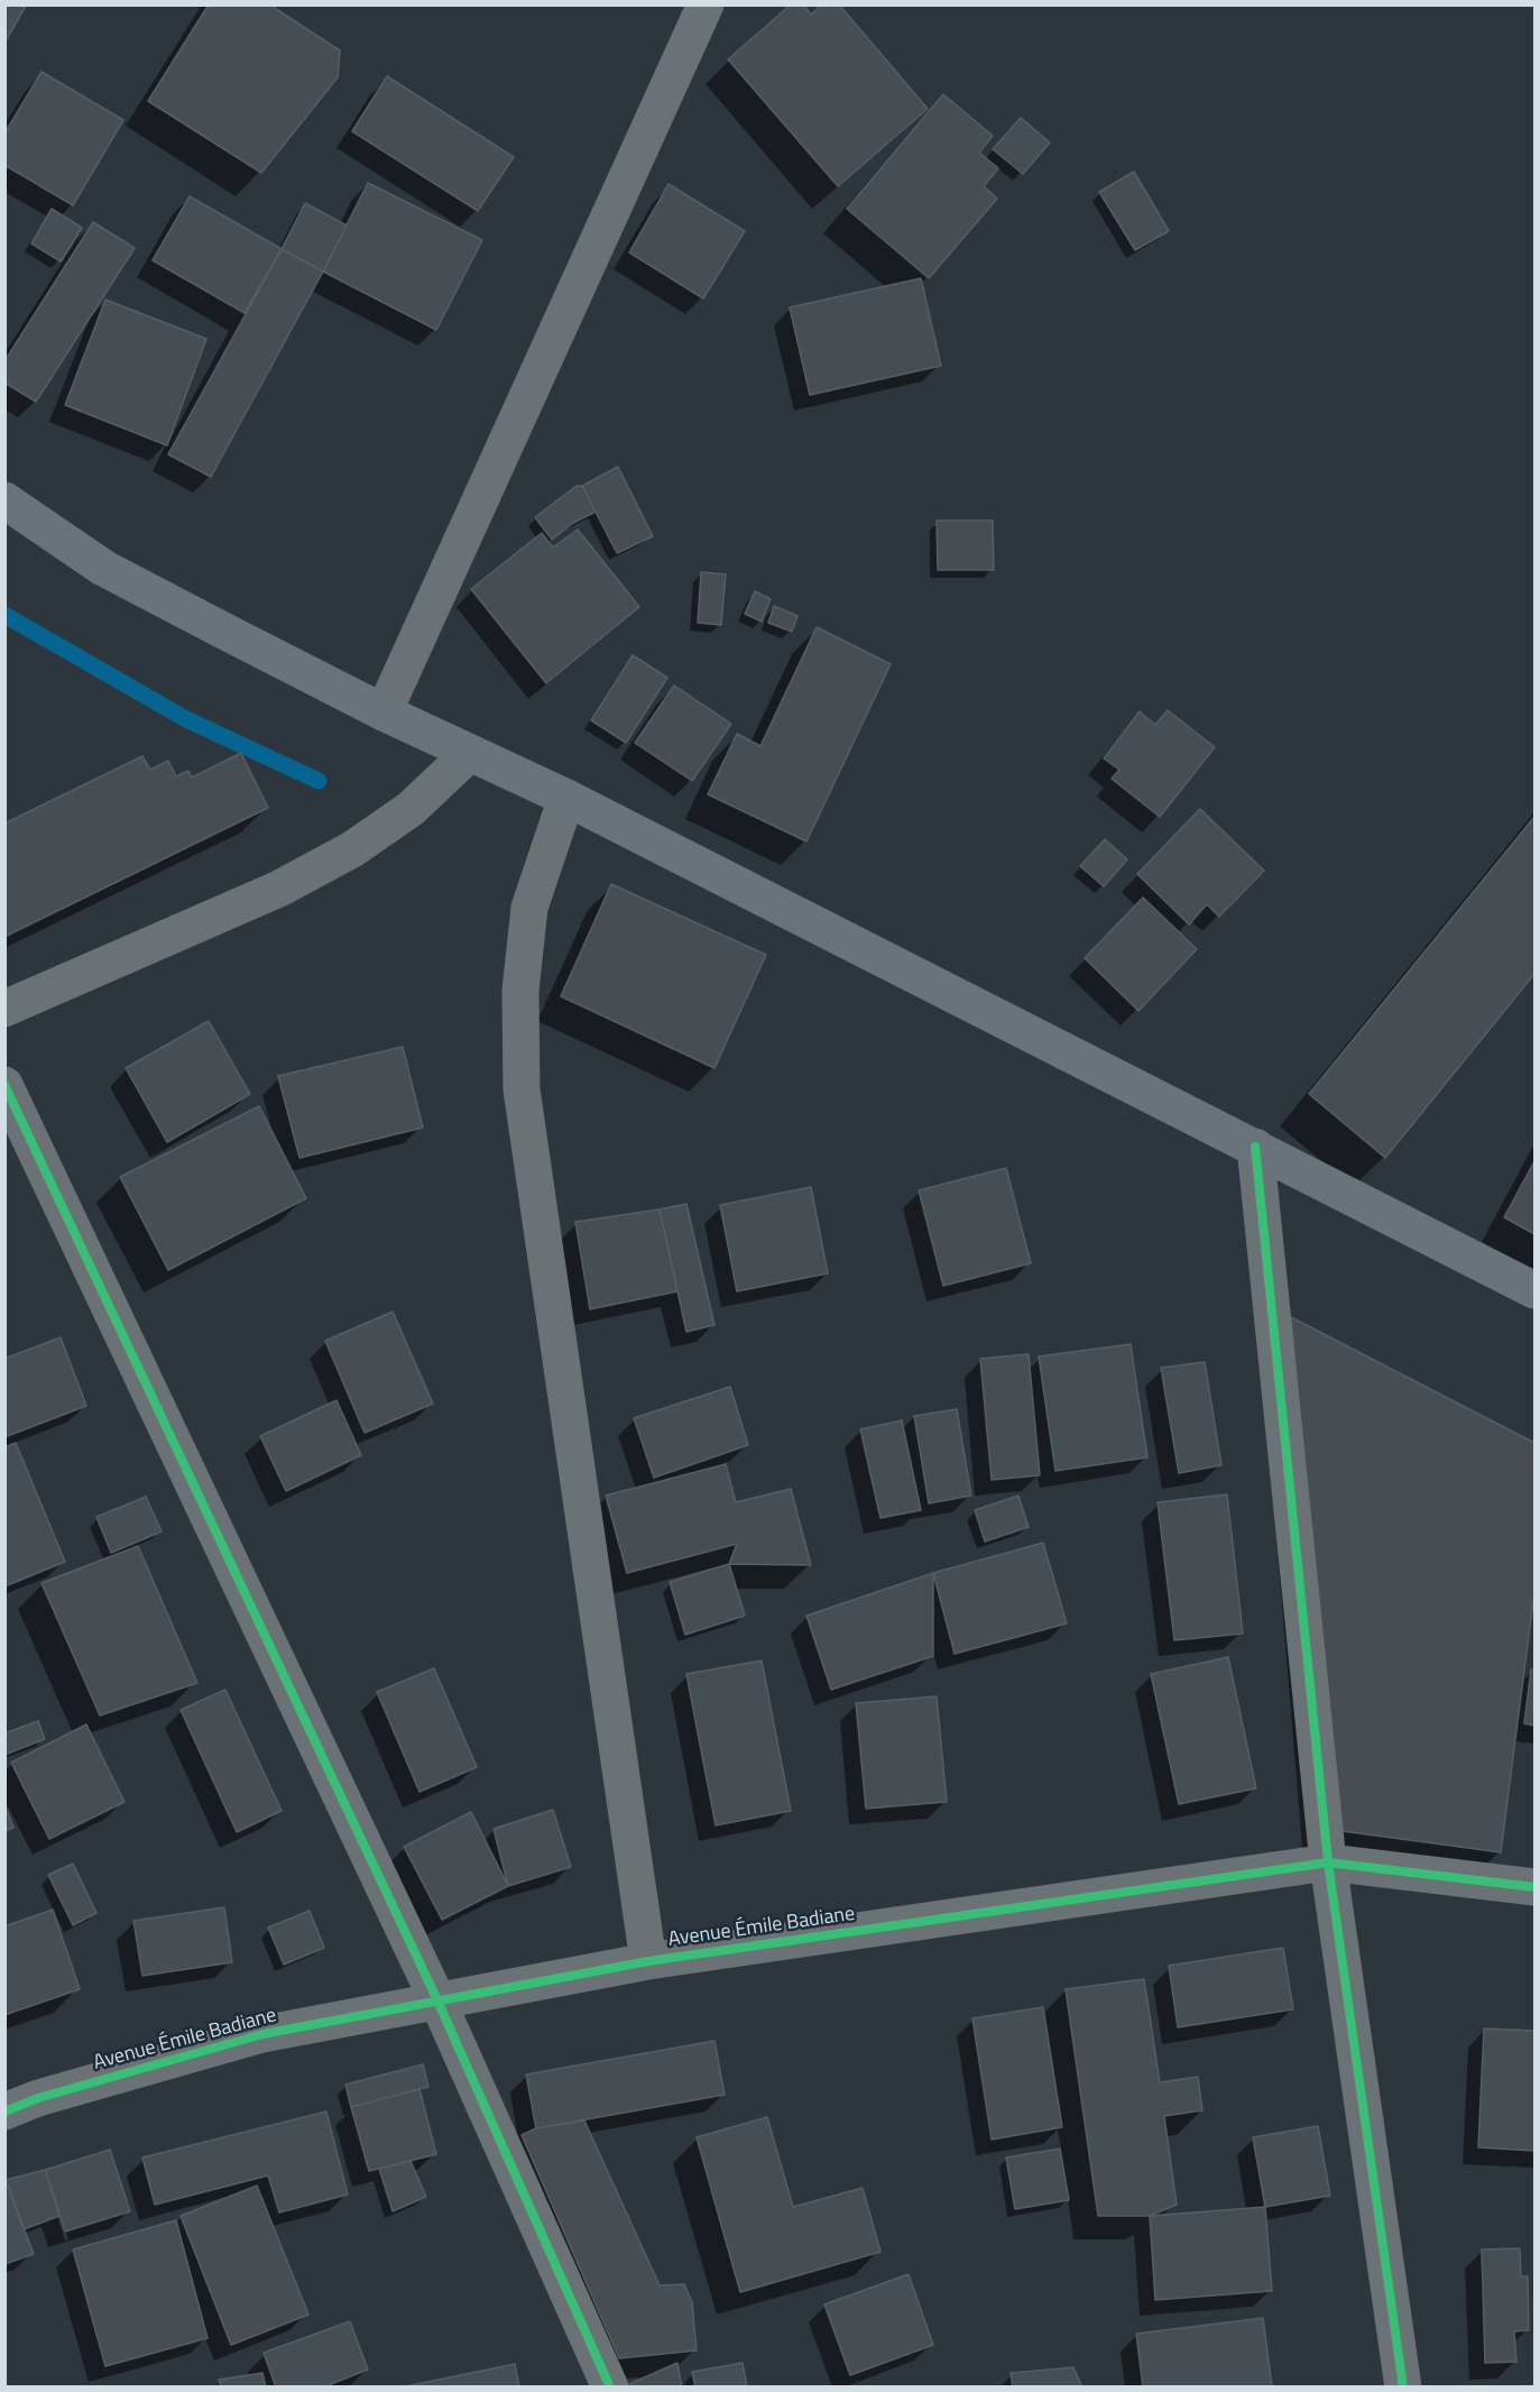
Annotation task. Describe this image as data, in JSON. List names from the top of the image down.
{
  "streets": {
    "street": ["Avenue Émile Badiane"]
  }
}
